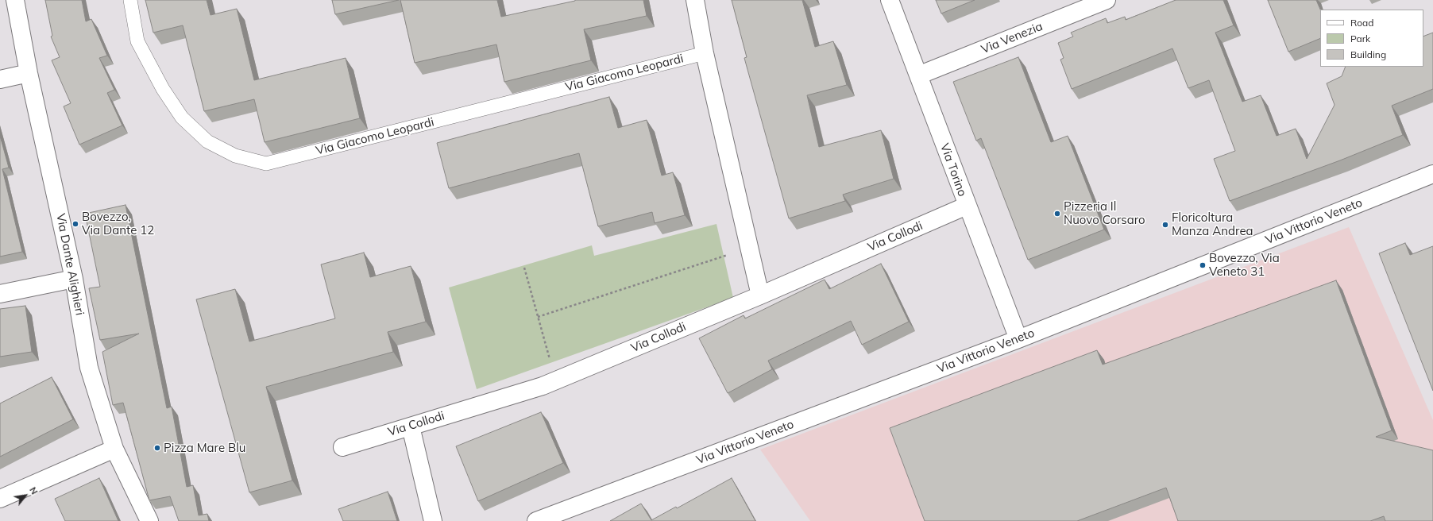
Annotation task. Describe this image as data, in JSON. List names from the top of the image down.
{
  "streets": {
    "street": [
      "Via Venezia",
      "Via Torino",
      "Via Vittorio Veneto",
      "Via Collodi",
      "Via Dante Alighieri"
    ],
    "lane": ["Via Giacomo Leopardi"]
  },
  "crossings": [
    ["Via Venezia", "Via Torino"],
    ["Via Torino", "Via Vittorio Veneto"],
    ["Via Torino", "Via Collodi"]
  ],
  "places": [
    "Pizzeria Il Nuovo Corsaro",
    "Bovezzo, Via Dante 12",
    "Floricoltura Manza Andrea",
    "Bovezzo, Via Veneto 31",
    "Pizza Mare Blu"
  ],
  "legend": ["Road", "Park", "Building"],
  "north": "top right"
}
